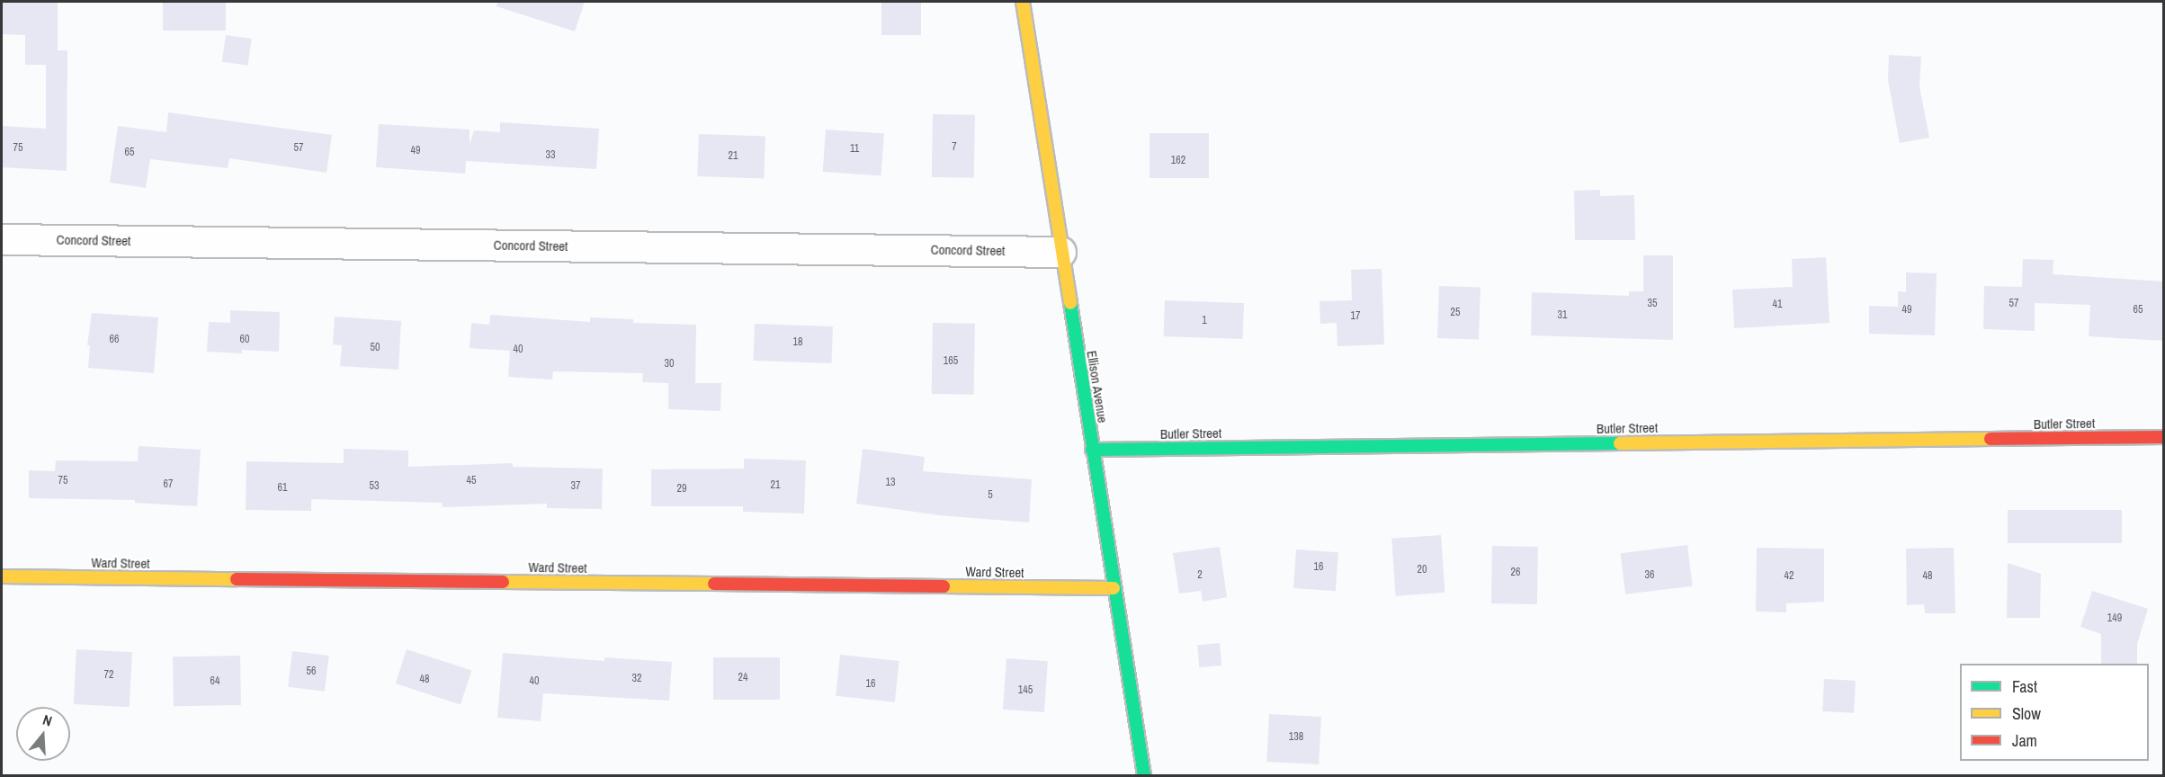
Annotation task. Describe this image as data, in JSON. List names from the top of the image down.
{
  "streets": {
    "street": [
      "Concord Street",
      "Ellison Avenue",
      "Butler Street",
      "Ward Street"
    ]
  },
  "crossings": [
    ["Concord Street", "Ellison Avenue"],
    ["Ellison Avenue", "Butler Street"],
    ["Ellison Avenue", "Ward Street"]
  ],
  "house_numbers": [
    "7",
    "75",
    "57",
    "11",
    "49",
    "65",
    "33",
    "21",
    "162",
    "35",
    "57",
    "41",
    "49",
    "65",
    "25",
    "31",
    "17",
    "1",
    "66",
    "60",
    "18",
    "50",
    "40",
    "165",
    "30",
    "75",
    "45",
    "13",
    "67",
    "21",
    "53",
    "37",
    "61",
    "29",
    "5",
    "16",
    "20",
    "26",
    "2",
    "36",
    "42",
    "48",
    "149",
    "56",
    "72",
    "24",
    "32",
    "48",
    "64",
    "40",
    "16",
    "145",
    "138"
  ],
  "legend": ["Fast", "Slow", "Jam"],
  "north": "top"
}
